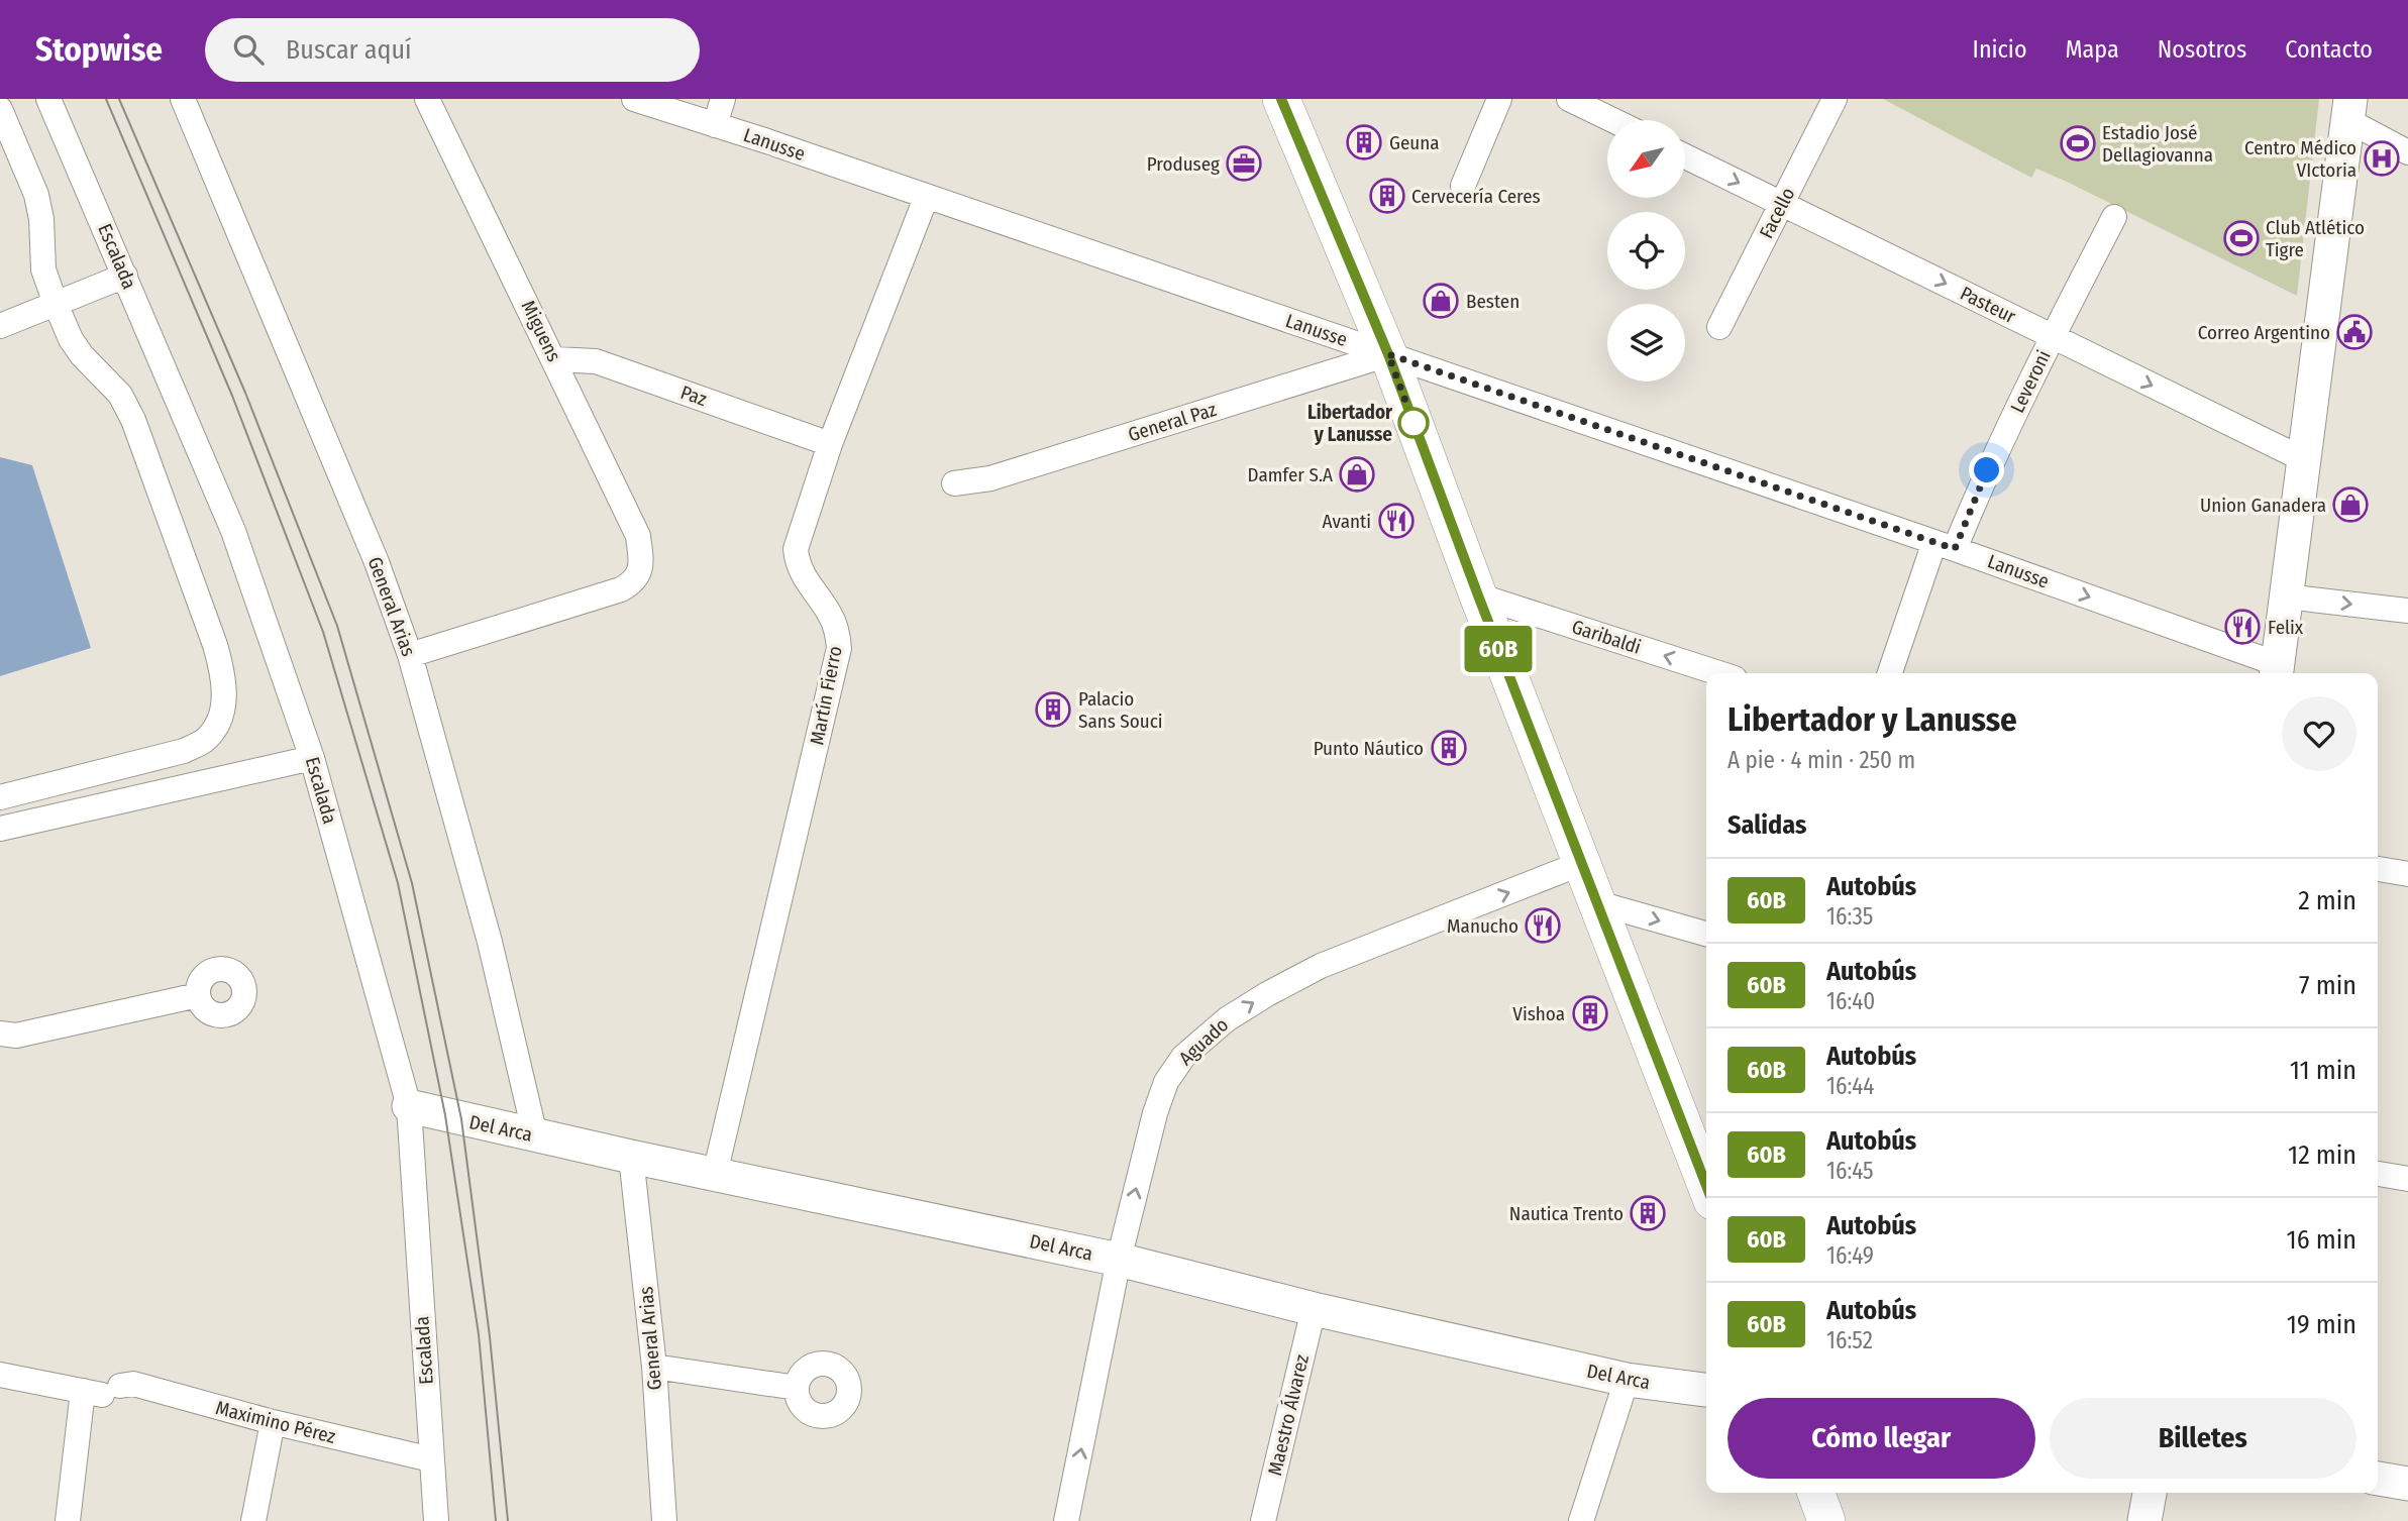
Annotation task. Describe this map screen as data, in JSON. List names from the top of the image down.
{
  "streets": {
    "street": [
      "Lanusse",
      "Facello",
      "Escalada",
      "Pasteur",
      "Miguens",
      "Leveroni",
      "Paz",
      "General Paz",
      "General Arias",
      "Garibaldi",
      "Martín Fierro",
      "Aguado",
      "Del Arca",
      "Maestro Álvarez",
      "Maximino Pérez"
    ]
  },
  "crossings": [
    ["Lanusse", "Leveroni"],
    ["Lanusse", "General Paz"],
    ["Lanusse", "Martín Fierro"],
    ["Facello", "Pasteur"],
    ["Escalada", "Del Arca"],
    ["Escalada", "Maximino Pérez"],
    ["Pasteur", "Leveroni"],
    ["Miguens", "Paz"],
    ["Miguens", "General Arias"],
    ["Paz", "Martín Fierro"],
    ["General Arias", "Del Arca"],
    ["Martín Fierro", "Del Arca"],
    ["Aguado", "Del Arca"],
    ["Del Arca", "Maestro Álvarez"]
  ],
  "one_way": ["Pasteur", "Garibaldi", "Aguado"],
  "places": {
    "building": [
      "Geuna",
      "Cervecería Ceres",
      "Palacio Sans Souci",
      "Punto Náutico",
      "Vishoa",
      "Nautica Trento"
    ],
    "sports": ["Estadio José Dellagiovanna", "Club Atlético Tigre"],
    "hospital": ["Centro Médico VIctoria"],
    "office": ["Produseg"],
    "shop": ["Besten", "Damfer S.A", "Union Ganadera"],
    "public building": ["Correo Argentino"],
    "other": ["Libertador y Lanusse"],
    "restaurant": ["Avanti", "Felix", "Manucho"]
  },
  "lines": ["bus line 60B"],
  "north": "bottom left",
  "page": {
    "header": "Stopwise",
    "search": "Buscar aquí",
    "nav": [
      "Inicio",
      "Mapa",
      "Nosotros",
      "Contacto"
    ],
    "on_map": "60B",
    "heading": [
      ["Libertador y Lanusse", "A pie · 4 min · 250 m"],
      "Salidas"
    ],
    "list": [
      {
        "mark": "60B",
        "name": "Autobús",
        "note": "16:35",
        "value": "2 min"
      },
      {
        "mark": "60B",
        "name": "Autobús",
        "note": "16:40",
        "value": "7 min"
      },
      {
        "mark": "60B",
        "name": "Autobús",
        "note": "16:44",
        "value": "11 min"
      },
      {
        "mark": "60B",
        "name": "Autobús",
        "note": "16:45",
        "value": "12 min"
      },
      {
        "mark": "60B",
        "name": "Autobús",
        "note": "16:49",
        "value": "16 min"
      },
      {
        "mark": "60B",
        "name": "Autobús",
        "note": "16:52",
        "value": "19 min"
      }
    ],
    "buttons": ["Cómo llegar", "Billetes"]
  }
}
